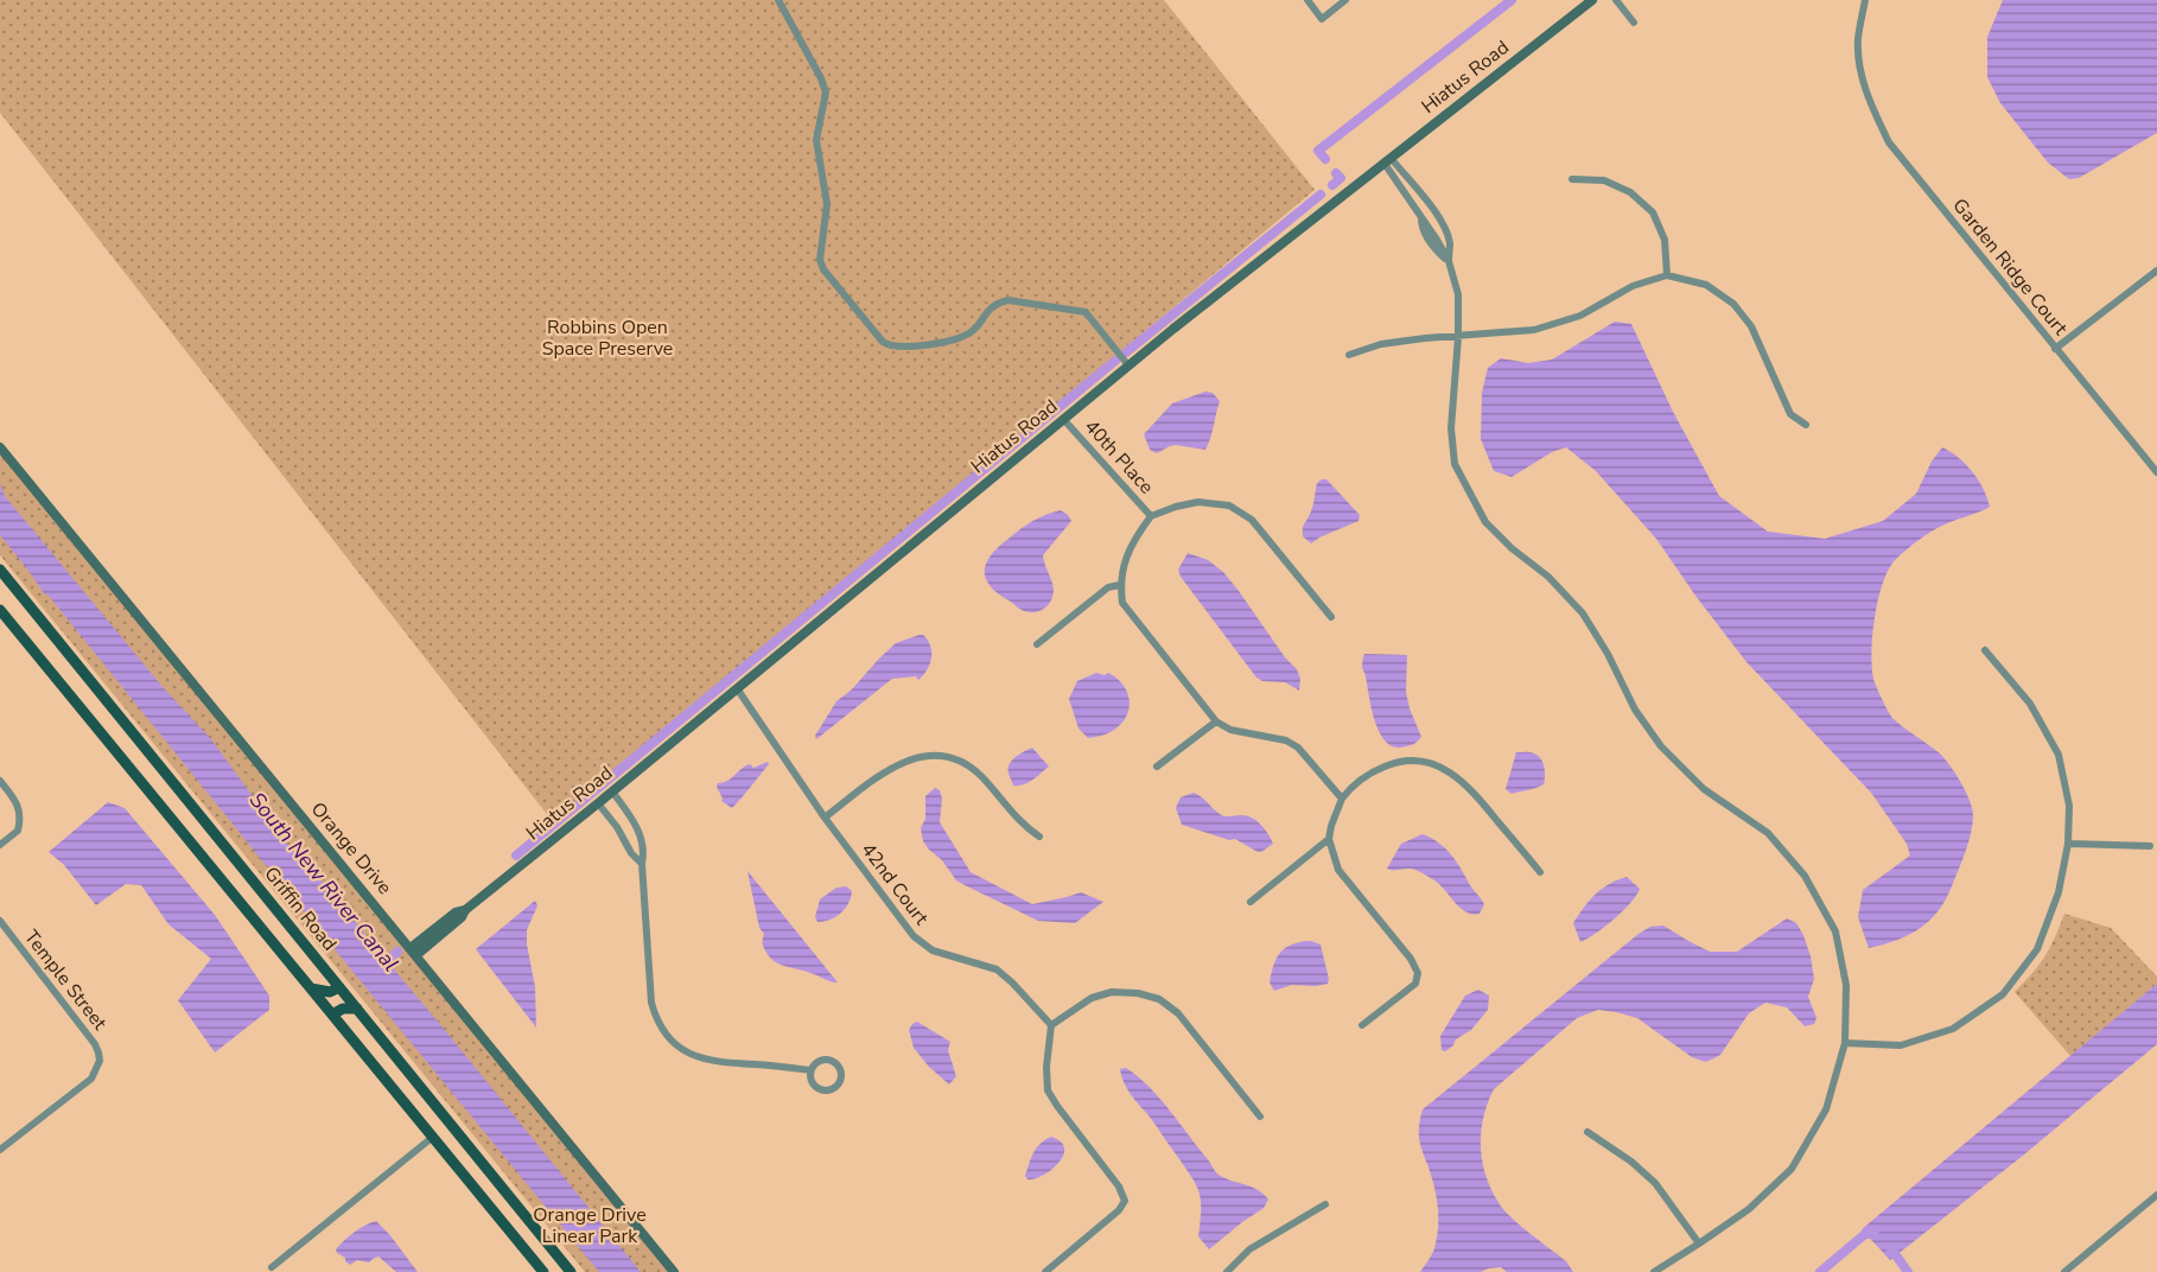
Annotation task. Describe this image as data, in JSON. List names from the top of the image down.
{
  "streets": {
    "main road": ["Griffin Road"],
    "street": [
      "Hiatus Road",
      "Garden Ridge Court",
      "40th Place",
      "Orange Drive",
      "42nd Court",
      "Temple Street"
    ]
  },
  "crossings": [
    ["Hiatus Road", "40th Place"],
    ["Hiatus Road", "Orange Drive"],
    ["Hiatus Road", "42nd Court"]
  ],
  "water": ["South New River Canal"],
  "parks": ["Robbins Open Space Preserve", "Orange Drive Linear Park"]
}
